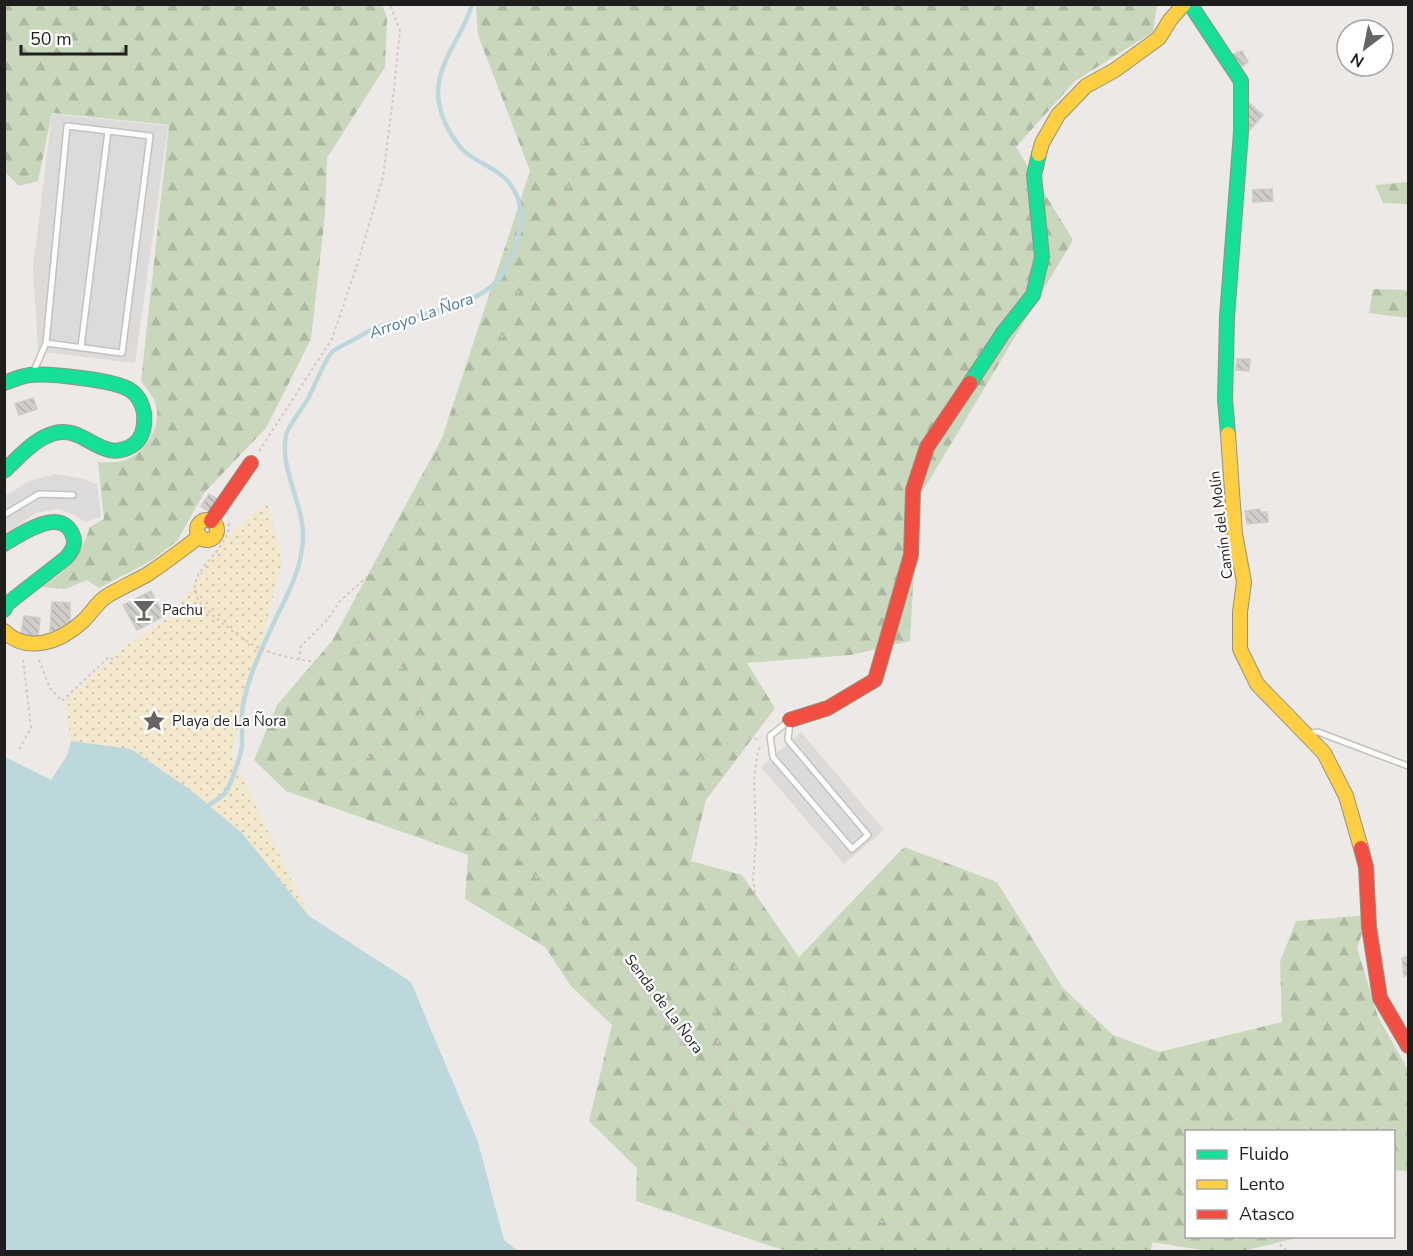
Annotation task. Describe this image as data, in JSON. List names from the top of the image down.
{
  "streets": {
    "street": ["Camín del Molín"],
    "path": ["Senda de La Ñora"]
  },
  "water": ["Arroyo La Ñora"],
  "places": {
    "bar": ["Pachu"],
    "place": ["Playa de La Ñora"]
  },
  "legend": ["Fluido", "Lento", "Atasco"],
  "scale_bar": "50 m",
  "north": "bottom left"
}
